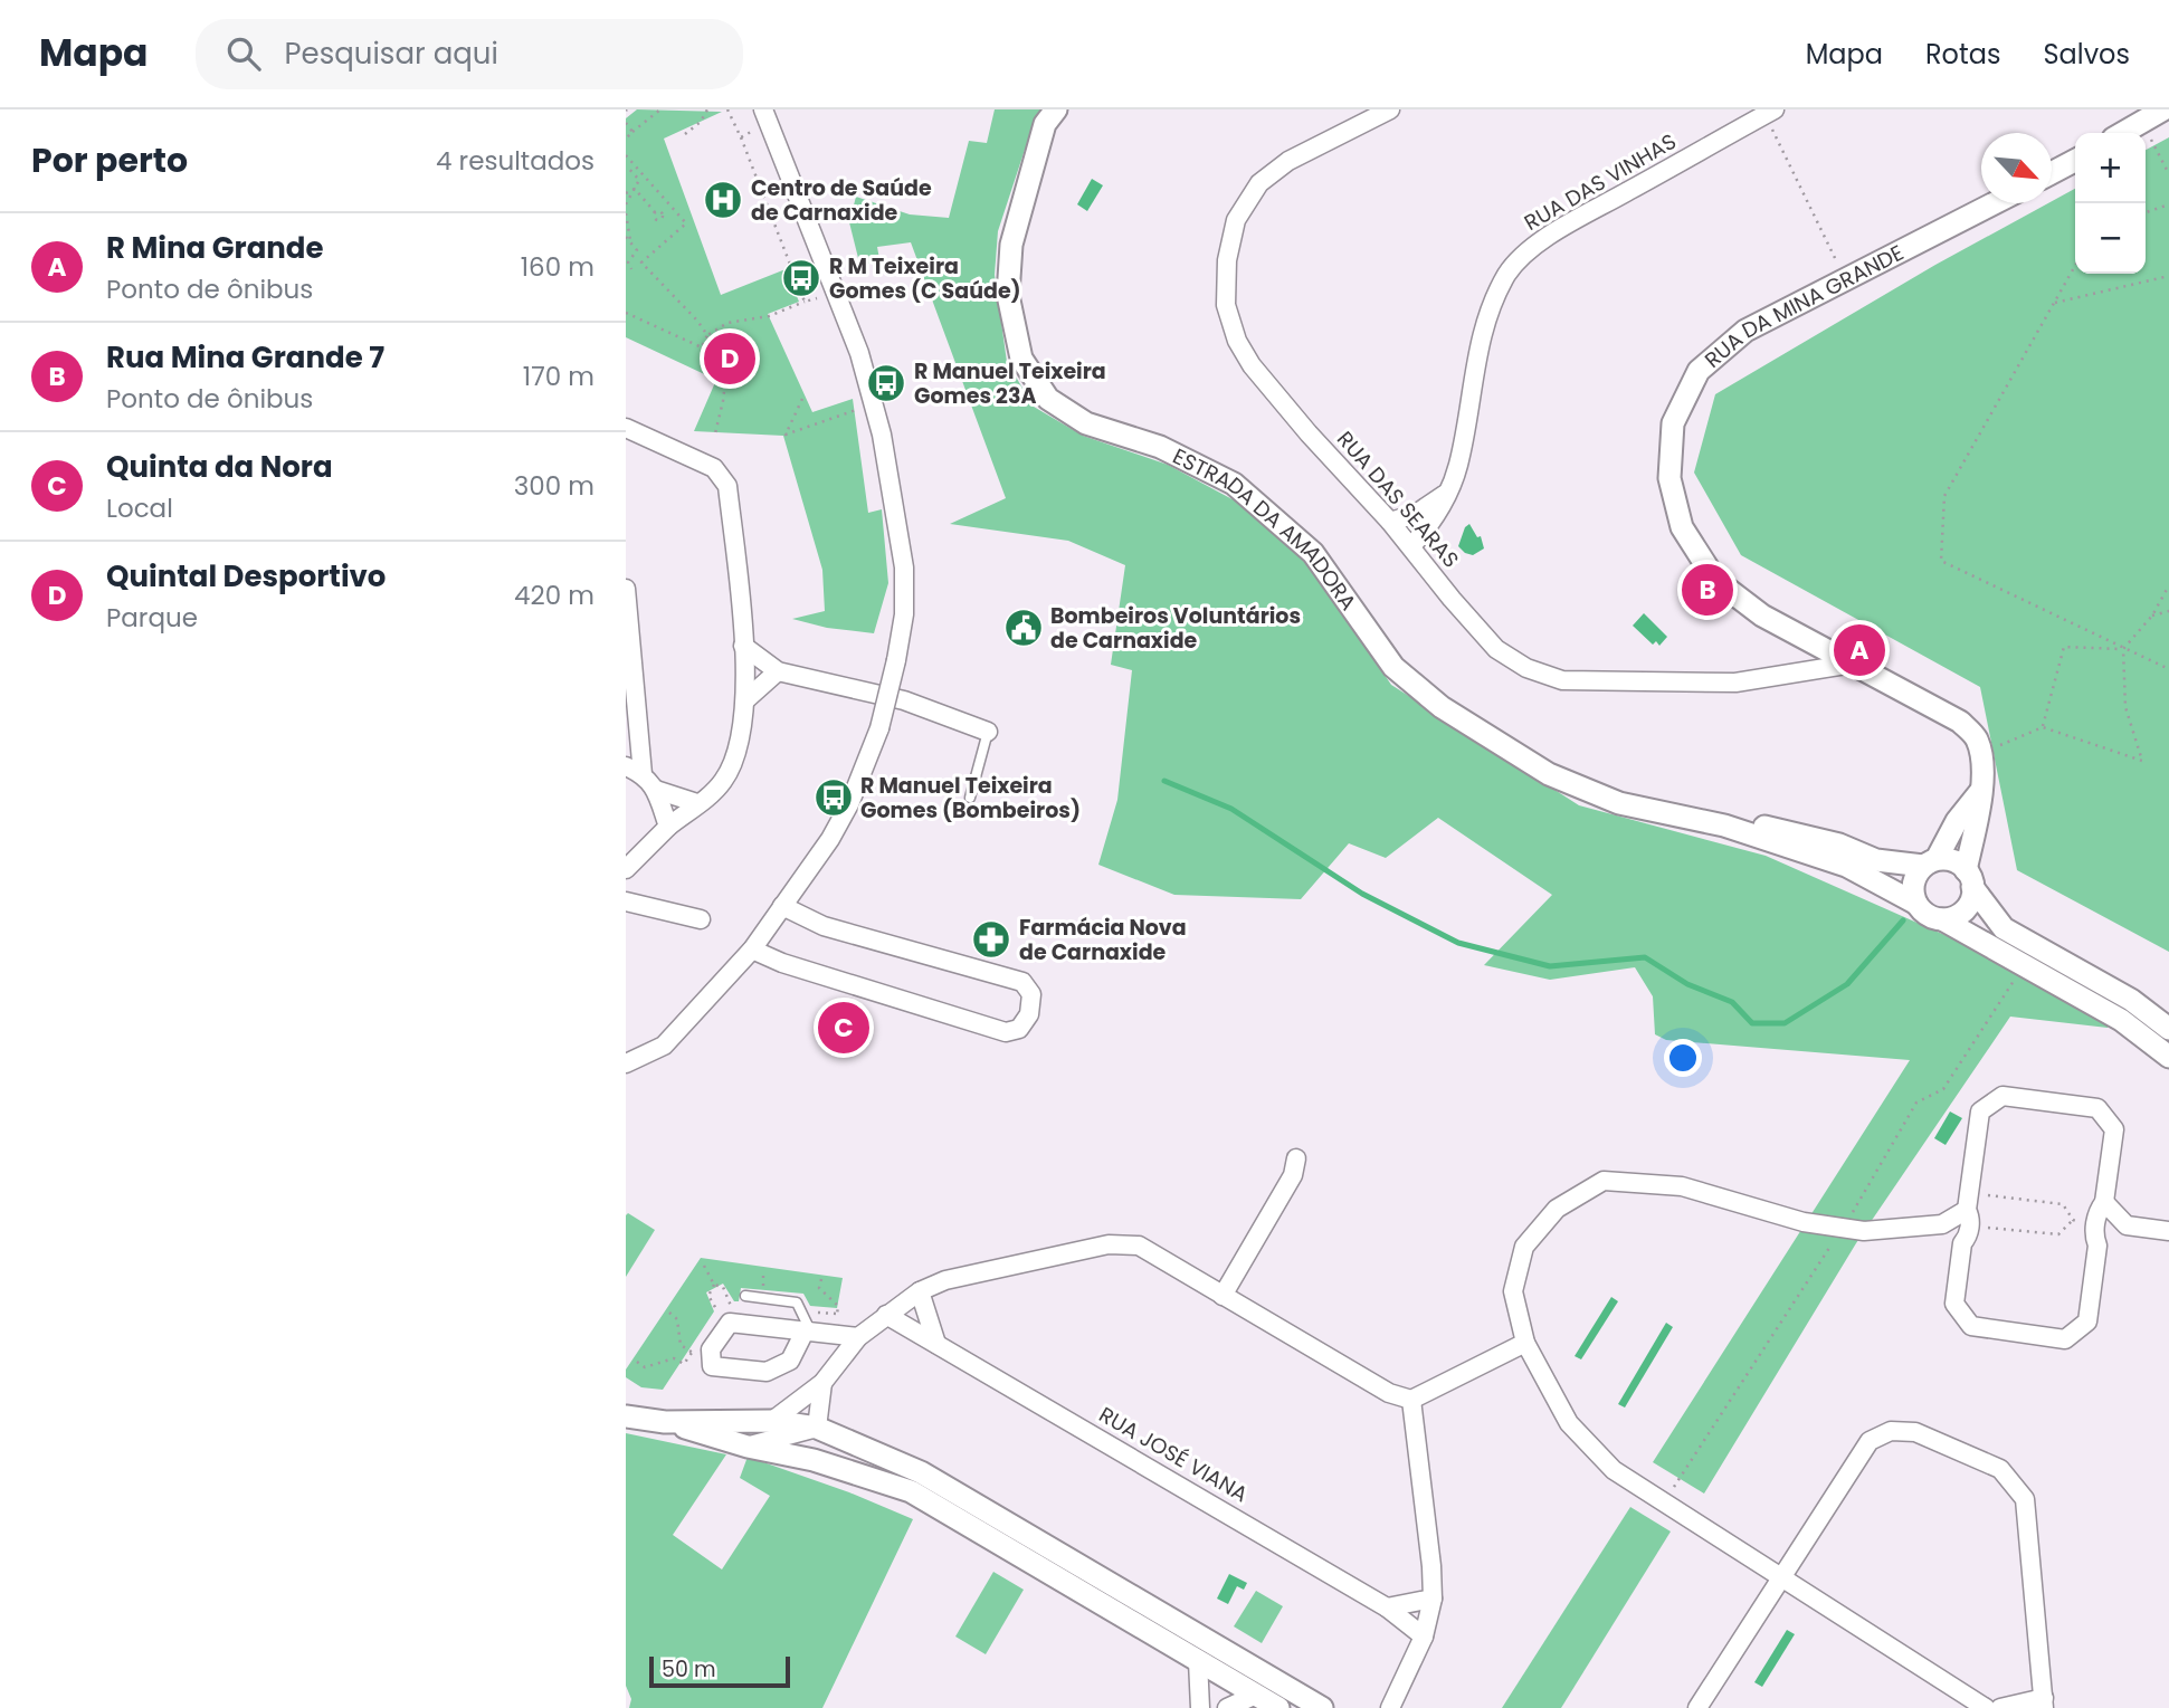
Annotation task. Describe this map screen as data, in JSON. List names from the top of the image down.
{
  "streets": {
    "street": [
      "RUA DAS VINHAS",
      "RUA DA MINA GRANDE",
      "RUA DAS SEARAS",
      "ESTRADA DA AMADORA",
      "RUA JOSÉ VIANA"
    ]
  },
  "crossings": [
    ["RUA DAS VINHAS", "RUA DAS SEARAS"],
    ["RUA DA MINA GRANDE", "RUA DAS SEARAS"]
  ],
  "places": {
    "hospital": ["Centro de Saúde de Carnaxide"],
    "bus stop": ["R M Teixeira Gomes (C Saúde)", "R Manuel Teixeira Gomes 23A", "R Manuel Teixeira Gomes (Bombeiros)"],
    "public building": ["Bombeiros Voluntários de Carnaxide"],
    "pharmacy": ["Farmácia Nova de Carnaxide"]
  },
  "scale_bar": "50 m",
  "north": "bottom right",
  "page": {
    "header": "Mapa",
    "search": "Pesquisar aqui",
    "nav": ["Mapa", "Rotas", "Salvos"],
    "heading": ["Por perto", "4 resultados"],
    "map_buttons": ["+", "−"],
    "list": [
      {
        "mark": "A",
        "name": "R Mina Grande",
        "note": "Ponto de ônibus",
        "value": "160 m"
      },
      {
        "mark": "B",
        "name": "Rua Mina Grande 7",
        "note": "Ponto de ônibus",
        "value": "170 m"
      },
      {
        "mark": "C",
        "name": "Quinta da Nora",
        "note": "Local",
        "value": "300 m"
      },
      {
        "mark": "D",
        "name": "Quintal Desportivo",
        "note": "Parque",
        "value": "420 m"
      }
    ],
    "pins": [
      "D",
      "B",
      "A",
      "C"
    ],
    "scale": "50 m"
  }
}
